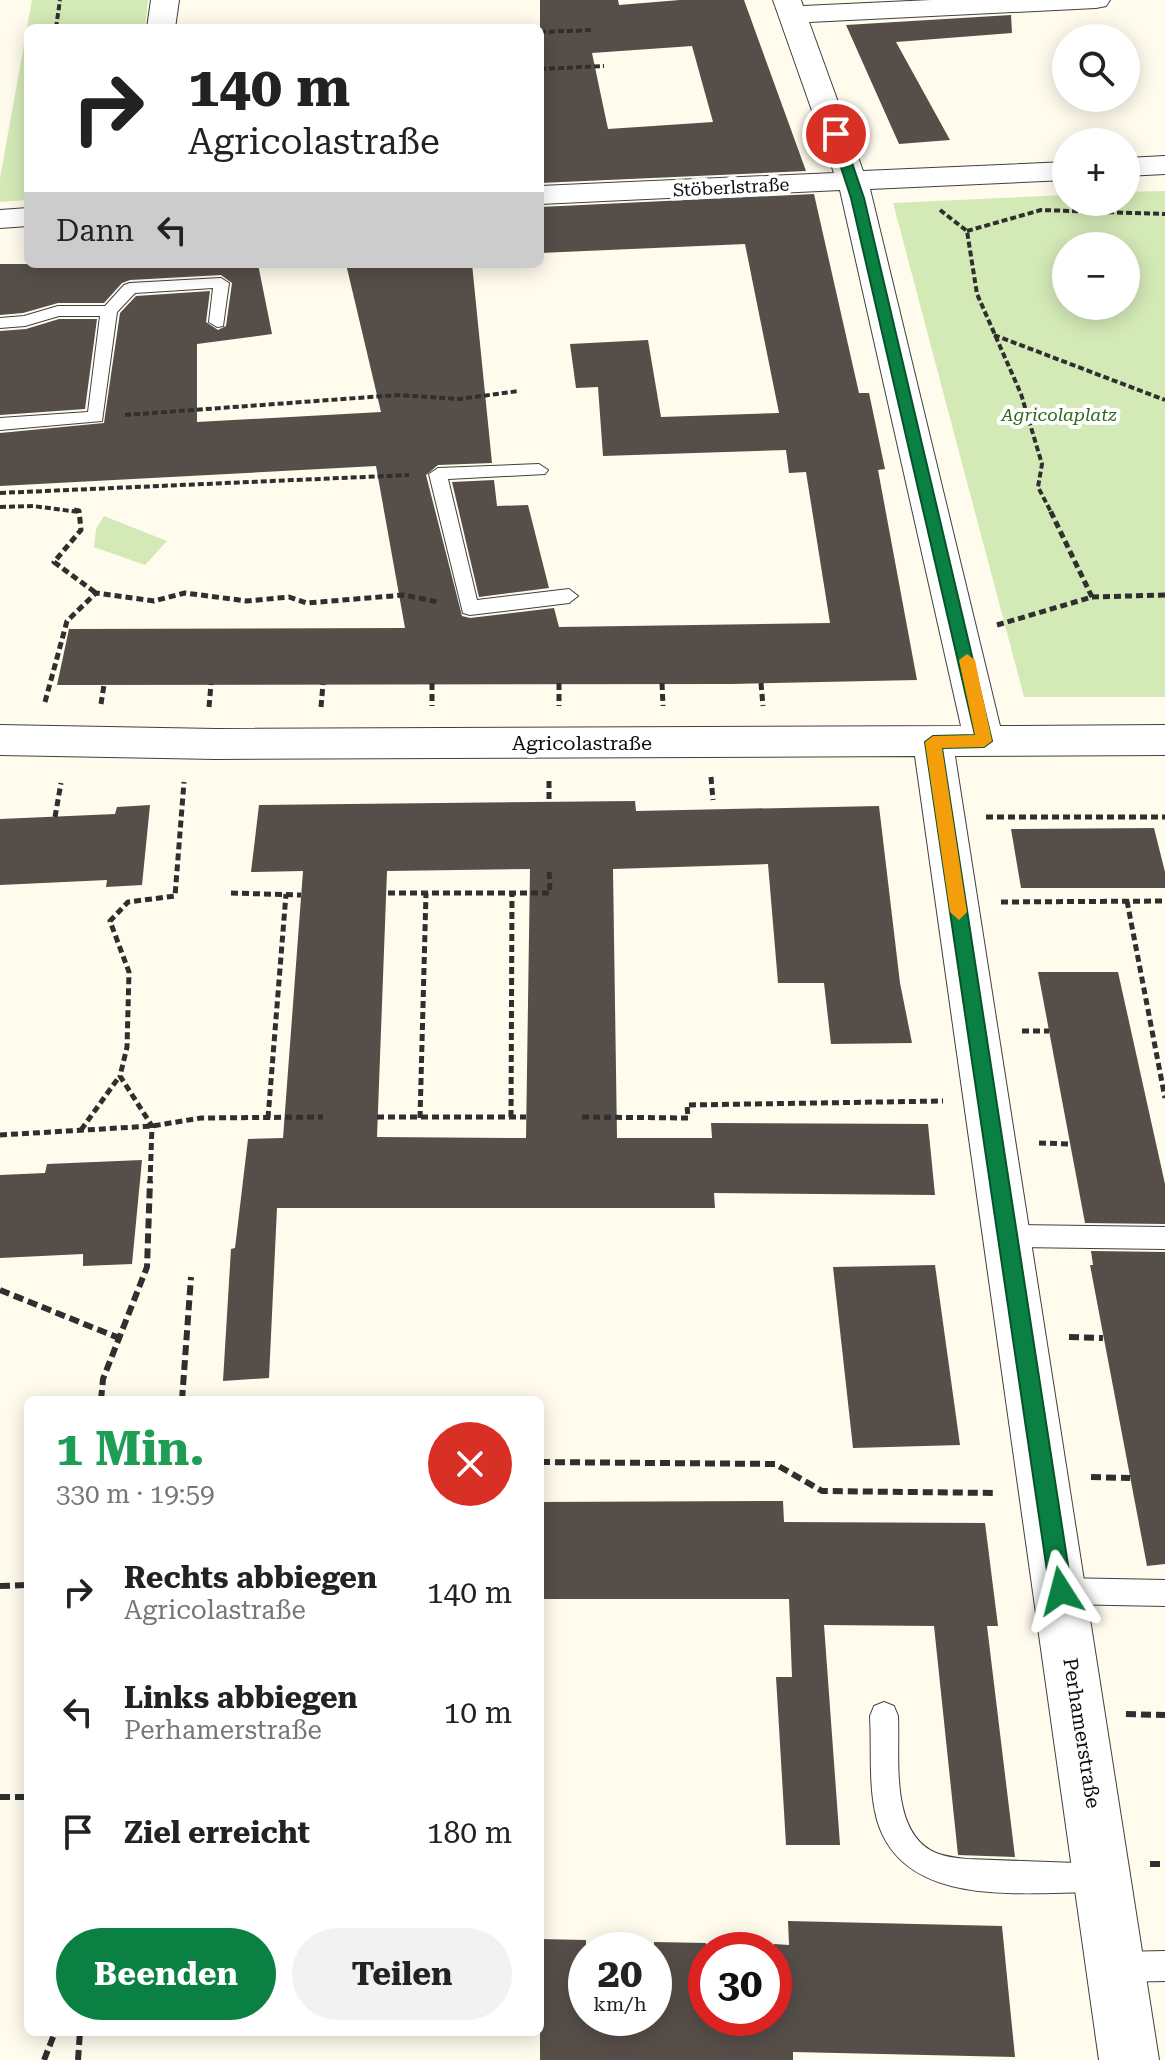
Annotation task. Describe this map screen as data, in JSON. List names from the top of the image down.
{
  "streets": {
    "street": ["Stöberlstraße", "Agricolastraße", "Perhamerstraße"]
  },
  "crossings": [
    ["Agricolastraße", "Perhamerstraße"]
  ],
  "parks": ["Agricolaplatz"],
  "page": {
    "map_buttons": ["+", "−"],
    "turn": ["140 m", "Agricolastraße"],
    "then": "Dann",
    "heading": ["1 Min.", "330 m · 19:59"],
    "list": [
      {
        "name": "Rechts abbiegen",
        "note": "Agricolastraße",
        "value": "140 m"
      },
      {
        "name": "Links abbiegen",
        "note": "Perhamerstraße",
        "value": "10 m"
      },
      {
        "name": "Ziel erreicht",
        "value": "180 m"
      }
    ],
    "buttons": ["Beenden", "Teilen"],
    "speed": "20 km/h",
    "limit": "30"
  }
}
